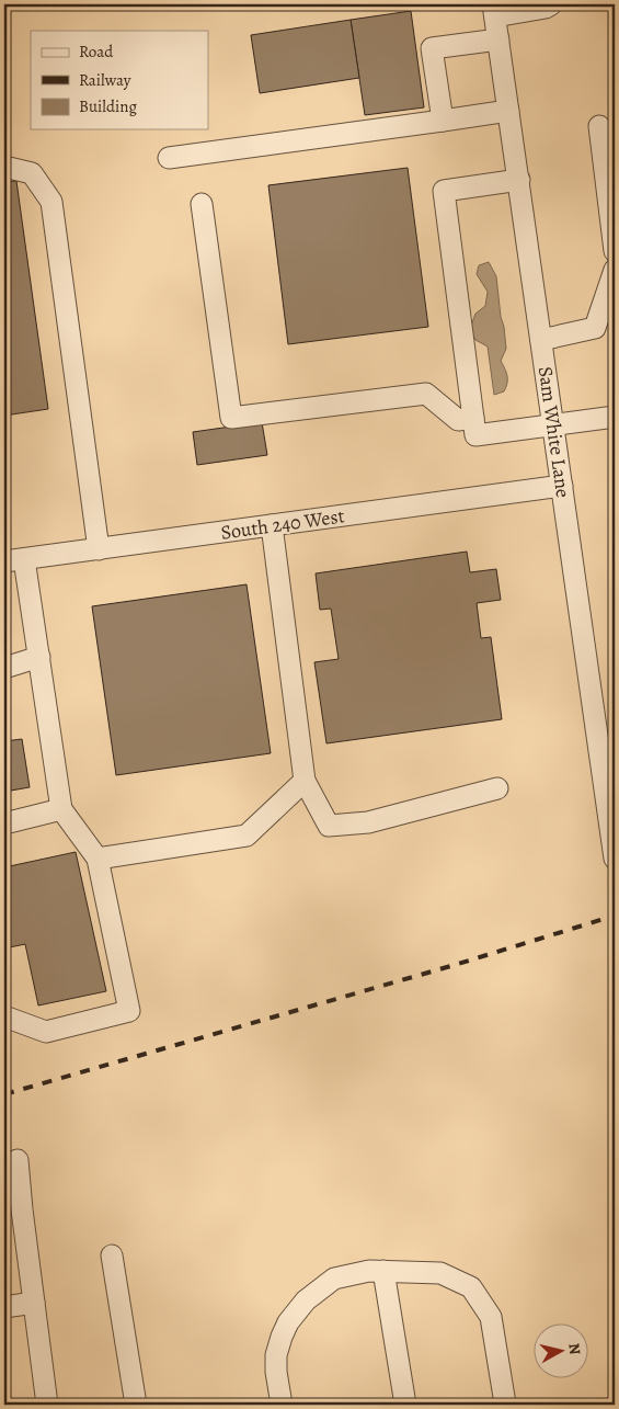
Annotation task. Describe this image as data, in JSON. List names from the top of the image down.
{
  "streets": {
    "street": ["Sam White Lane", "South 240 West"]
  },
  "crossings": [
    ["Sam White Lane", "South 240 West"]
  ],
  "legend": ["Road", "Railway", "Building"],
  "north": "right"
}
